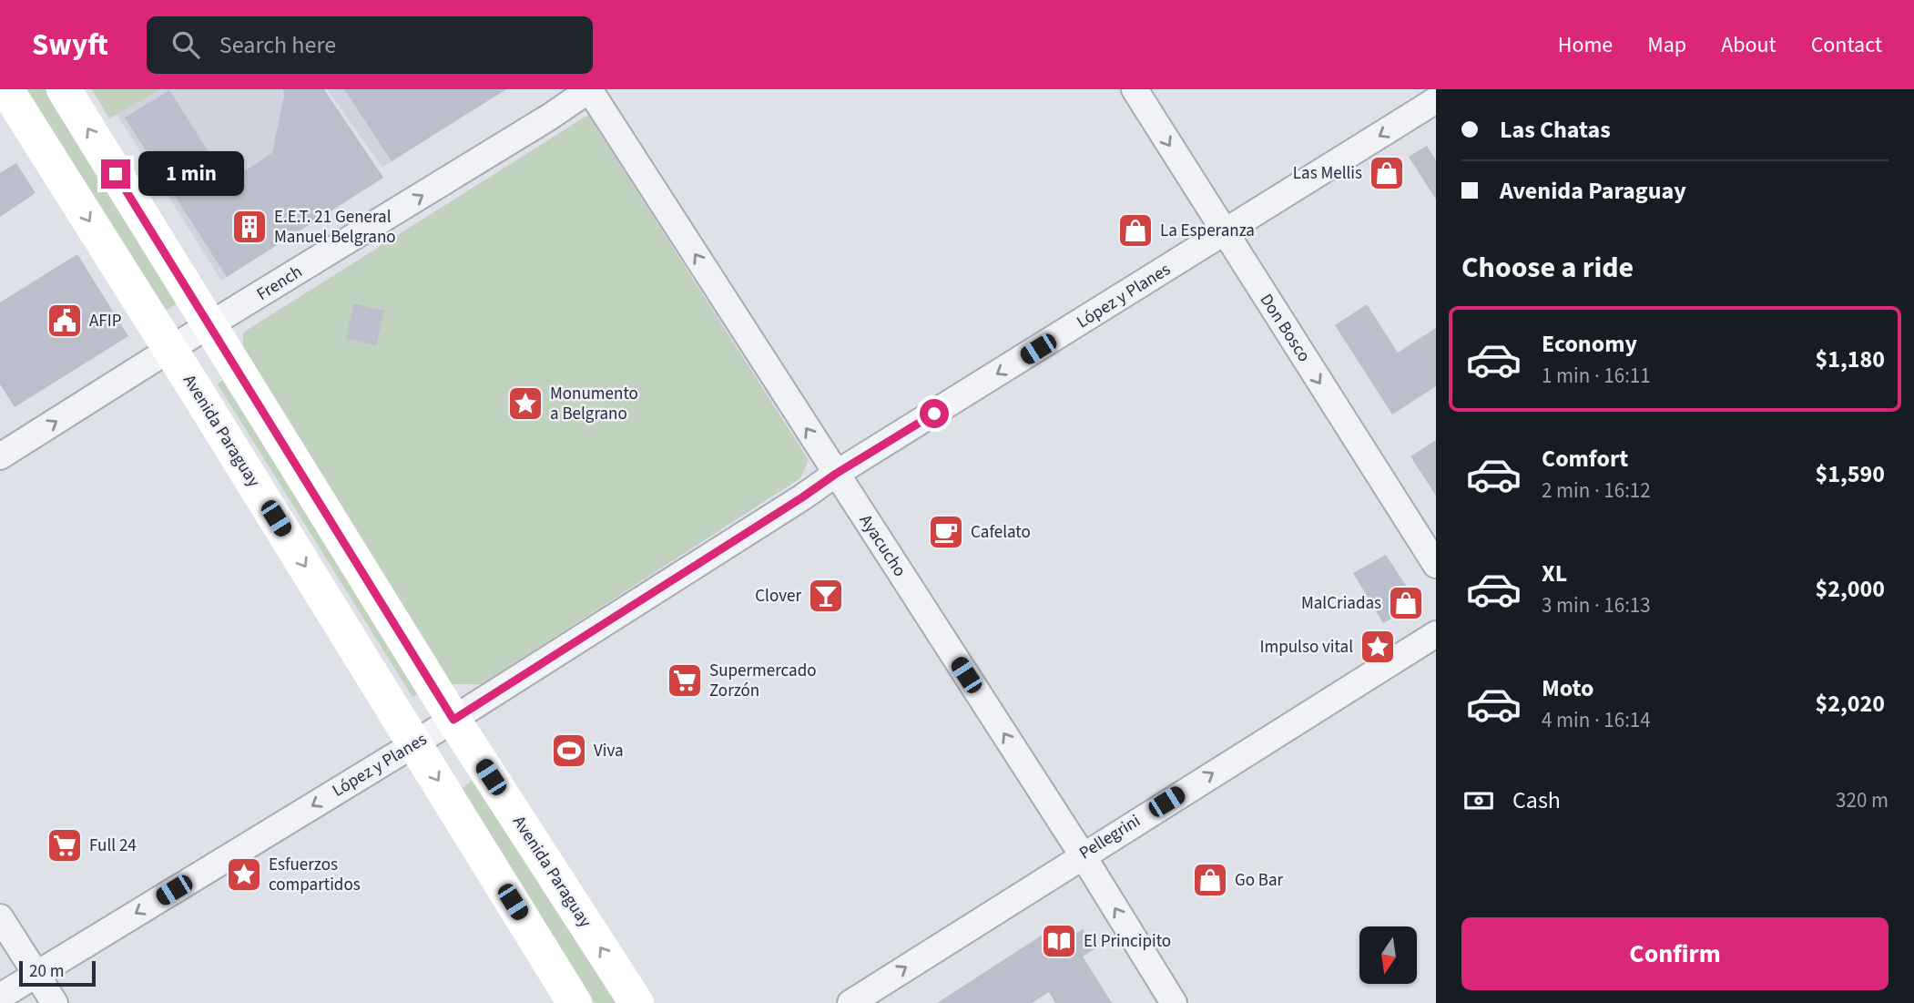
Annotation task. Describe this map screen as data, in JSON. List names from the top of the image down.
{
  "streets": {
    "main road": ["Avenida Paraguay"],
    "street": [
      "French",
      "López y Planes",
      "Don Bosco",
      "Ayacucho",
      "Pellegrini"
    ]
  },
  "crossings": [
    ["French", "Avenida Paraguay"],
    ["French", "Ayacucho"],
    ["López y Planes", "Don Bosco"],
    ["López y Planes", "Avenida Paraguay"],
    ["López y Planes", "Ayacucho"],
    ["Ayacucho", "Pellegrini"]
  ],
  "one_way": [
    "French",
    "López y Planes",
    "Don Bosco",
    "Ayacucho",
    "Pellegrini"
  ],
  "places": {
    "shop": [
      "Las Mellis",
      "La Esperanza",
      "MalCriadas",
      "Go Bar"
    ],
    "building": ["E.E.T. 21 General Manuel Belgrano"],
    "public building": ["AFIP"],
    "place": ["Monumento a Belgrano", "Impulso vital", "Esfuerzos compartidos"],
    "cafe": ["Cafelato"],
    "bar": ["Clover"],
    "supermarket": ["Supermercado Zorzón", "Full 24"],
    "sports": ["Viva"],
    "library": ["El Principito"]
  },
  "scale_bar": "20 m",
  "north": "bottom",
  "page": {
    "header": "Swyft",
    "search": "Search here",
    "nav": [
      "Home",
      "Map",
      "About",
      "Contact"
    ],
    "banner": ["Las Chatas", "Avenida Paraguay"],
    "bubble": "1 min",
    "heading": "Choose a ride",
    "list": [
      {
        "name": "Economy",
        "note": "1 min · 16:11",
        "value": "$1,180"
      },
      {
        "name": "Comfort",
        "note": "2 min · 16:12",
        "value": "$1,590"
      },
      {
        "name": "XL",
        "note": "3 min · 16:13",
        "value": "$2,000"
      },
      {
        "name": "Moto",
        "note": "4 min · 16:14",
        "value": "$2,020"
      }
    ],
    "pay": ["Cash", "320 m"],
    "buttons": "Confirm",
    "scale": "20 m"
  }
}
